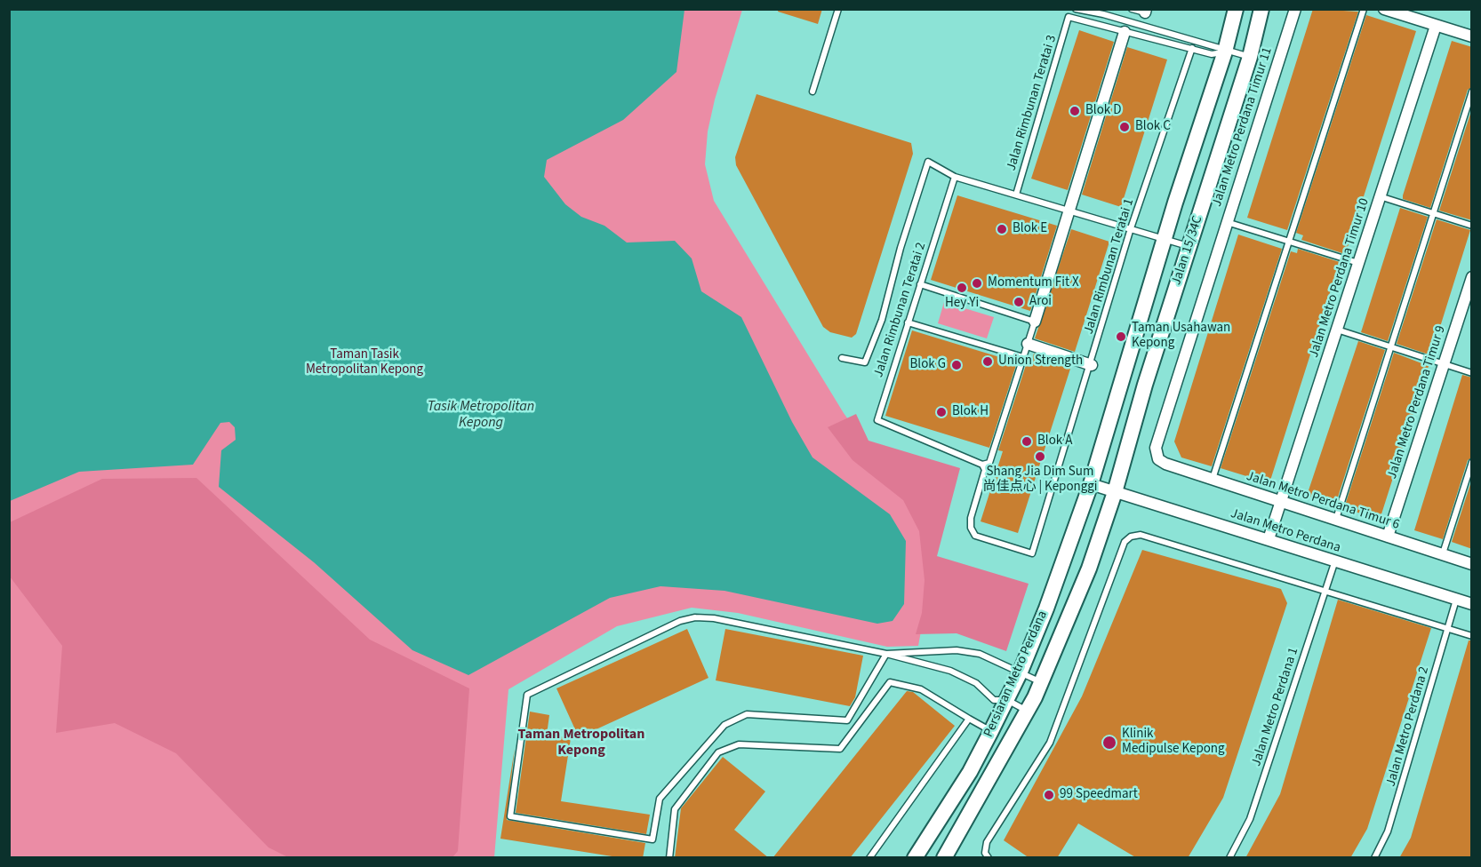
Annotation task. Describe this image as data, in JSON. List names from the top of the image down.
{
  "streets": {
    "street": [
      "Jalan Metro Perdana Timur 11",
      "Jalan 15/34C",
      "Jalan Metro Perdana Timur 10",
      "Jalan Metro Perdana Timur 9",
      "Jalan Metro Perdana Timur 6",
      "Jalan Metro Perdana",
      "Persiaran Metro Perdana"
    ],
    "lane": [
      "Jalan Rimbunan Teratai 3",
      "Jalan Rimbunan Teratai 1",
      "Jalan Rimbunan Teratai 2",
      "Jalan Metro Perdana 1",
      "Jalan Metro Perdana 2"
    ]
  },
  "crossings": [
    ["Jalan Metro Perdana Timur 11", "Jalan Metro Perdana Timur 6"],
    ["Jalan 15/34C", "Jalan Metro Perdana"],
    ["Jalan 15/34C", "Persiaran Metro Perdana"],
    ["Jalan Rimbunan Teratai 1", "Jalan Rimbunan Teratai 2"],
    ["Jalan Metro Perdana Timur 10", "Jalan Metro Perdana Timur 6"],
    ["Jalan Metro Perdana Timur 10", "Jalan Metro Perdana"],
    ["Jalan Metro Perdana Timur 9", "Jalan Metro Perdana Timur 6"],
    ["Jalan Metro Perdana", "Persiaran Metro Perdana"],
    ["Jalan Metro Perdana", "Jalan Metro Perdana 1"],
    ["Jalan Metro Perdana", "Jalan Metro Perdana 2"]
  ],
  "districts": ["Taman Metropolitan Kepong"],
  "water": ["Tasik Metropolitan Kepong"],
  "parks": ["Taman Tasik Metropolitan Kepong"],
  "places": [
    "Blok D",
    "Blok C",
    "Blok E",
    "Momentum Fit X",
    "Hey Yi",
    "Aroi",
    "Taman Usahawan Kepong",
    "Union Strength",
    "Blok G",
    "Blok H",
    "Blok A",
    "Shang Jia Dim Sum 尚佳点心 | Keponggi",
    "Klinik Medipulse Kepong",
    "99 Speedmart"
  ]
}
